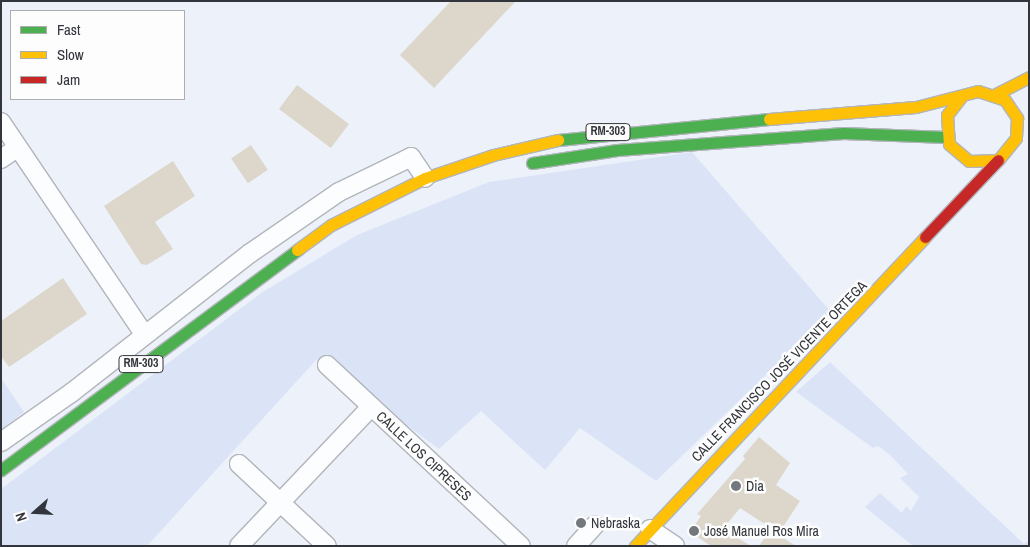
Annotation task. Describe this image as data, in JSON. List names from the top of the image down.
{
  "streets": {
    "main road": ["RM-303", "CALLE FRANCISCO JOSÉ VICENTE ORTEGA"],
    "street": ["CALLE LOS CIPRESES"]
  },
  "crossings": [
    ["RM-303", "CALLE FRANCISCO JOSÉ VICENTE ORTEGA"]
  ],
  "places": ["Dia", "Nebraska", "José Manuel Ros Mira"],
  "legend": ["Fast", "Slow", "Jam"],
  "north": "left"
}
